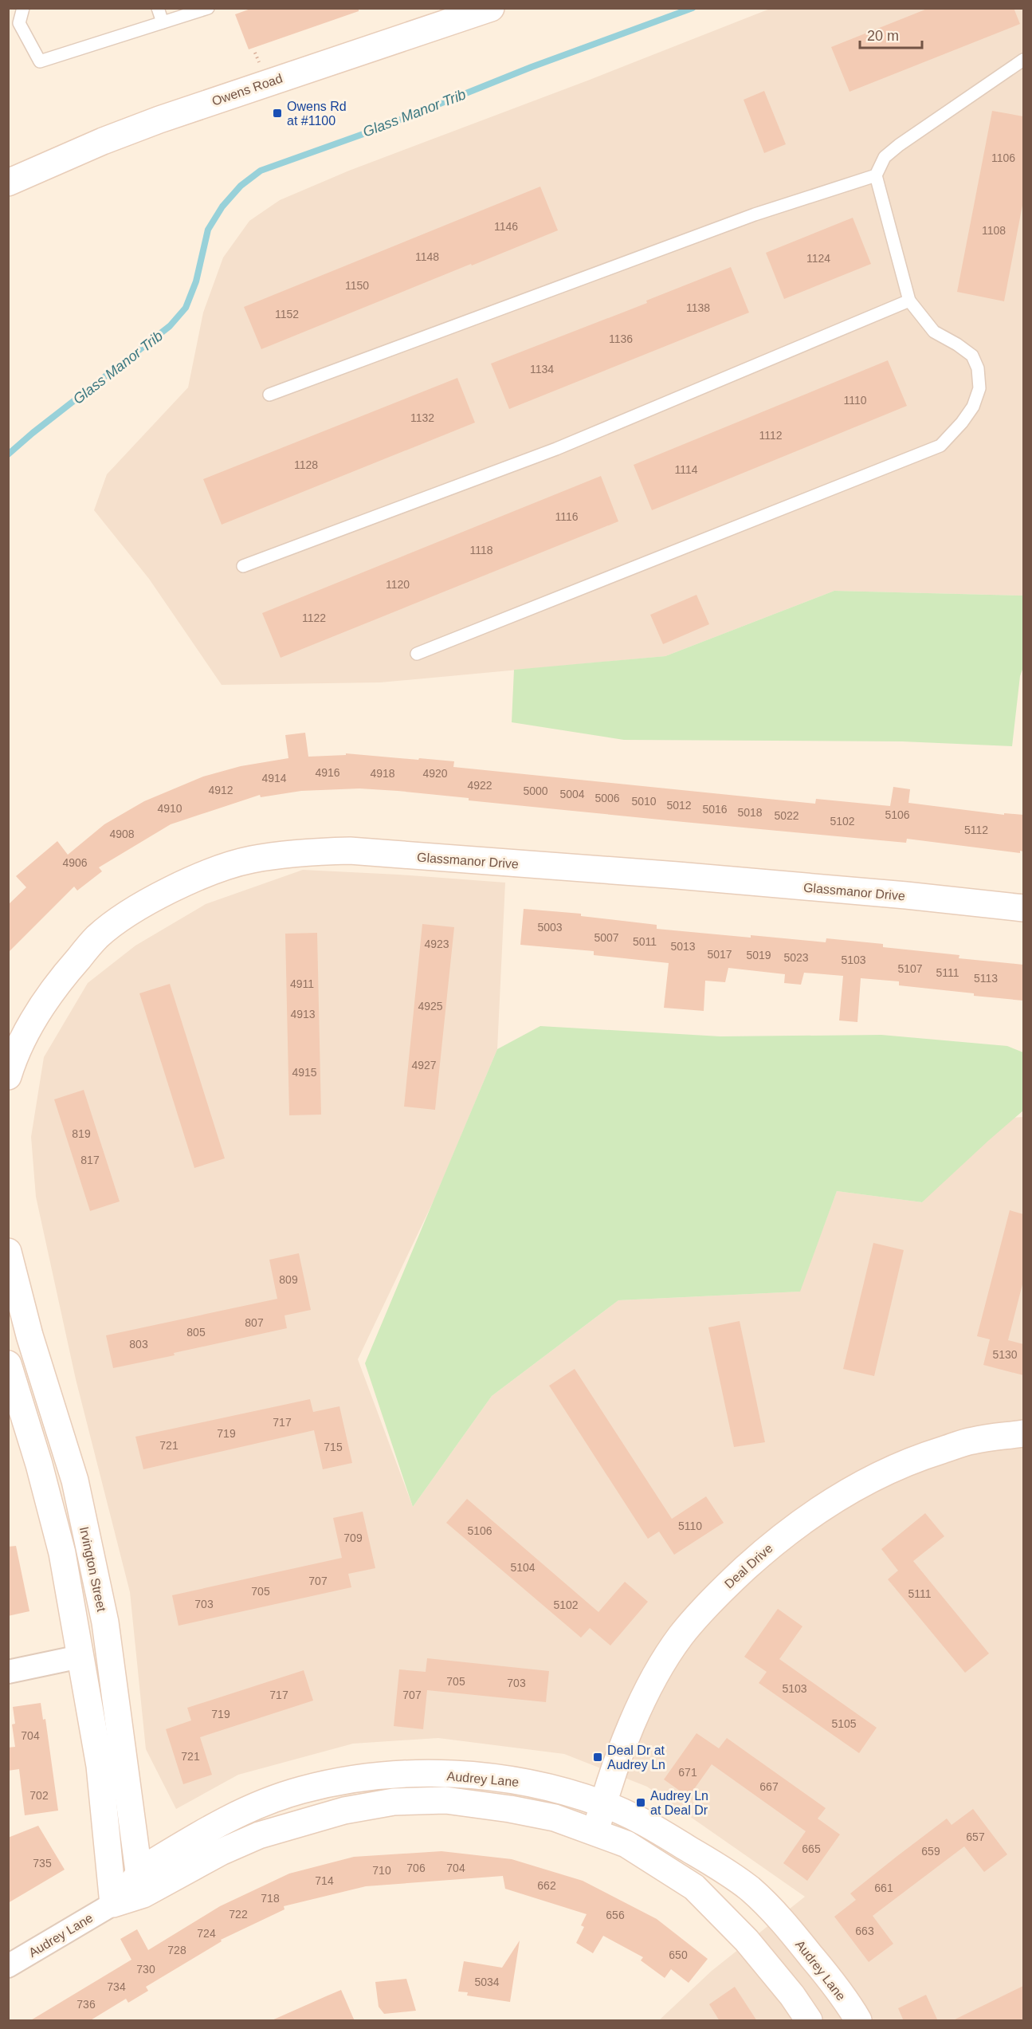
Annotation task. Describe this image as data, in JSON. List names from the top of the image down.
{
  "streets": {
    "street": [
      "Owens Road",
      "Glassmanor Drive",
      "Deal Drive",
      "Irvington Street",
      "Audrey Lane"
    ]
  },
  "crossings": [
    ["Deal Drive", "Audrey Lane"],
    ["Irvington Street", "Audrey Lane"]
  ],
  "water": ["Glass Manor Trib"],
  "places": {
    "transit": ["Owens Rd at #1100", "Deal Dr at Audrey Ln", "Audrey Ln at Deal Dr"]
  },
  "house_numbers": [
    "1106",
    "1146",
    "1108",
    "1148",
    "1124",
    "1150",
    "1138",
    "1152",
    "1136",
    "1134",
    "1110",
    "1132",
    "1112",
    "1128",
    "1114",
    "1116",
    "1118",
    "1120",
    "1122",
    "4916",
    "4918",
    "4920",
    "4914",
    "4922",
    "4912",
    "5000",
    "5004",
    "5006",
    "5010",
    "5012",
    "4910",
    "5016",
    "5018",
    "5106",
    "5022",
    "5102",
    "5112",
    "4908",
    "4906",
    "5003",
    "5007",
    "5011",
    "4923",
    "5013",
    "5017",
    "5019",
    "5023",
    "5103",
    "5107",
    "5111",
    "5113",
    "4911",
    "4925",
    "4913",
    "4927",
    "4915",
    "819",
    "817",
    "809",
    "807",
    "805",
    "803",
    "5130",
    "717",
    "719",
    "721",
    "715",
    "5110",
    "5106",
    "709",
    "5104",
    "707",
    "705",
    "5111",
    "703",
    "5102",
    "705",
    "703",
    "5103",
    "717",
    "707",
    "719",
    "5105",
    "704",
    "721",
    "671",
    "667",
    "702",
    "657",
    "665",
    "659",
    "735",
    "706",
    "704",
    "710",
    "714",
    "662",
    "661",
    "718",
    "722",
    "656",
    "663",
    "724",
    "728",
    "650",
    "730",
    "5034",
    "734",
    "736"
  ],
  "scale_bar": "20 m"
}
